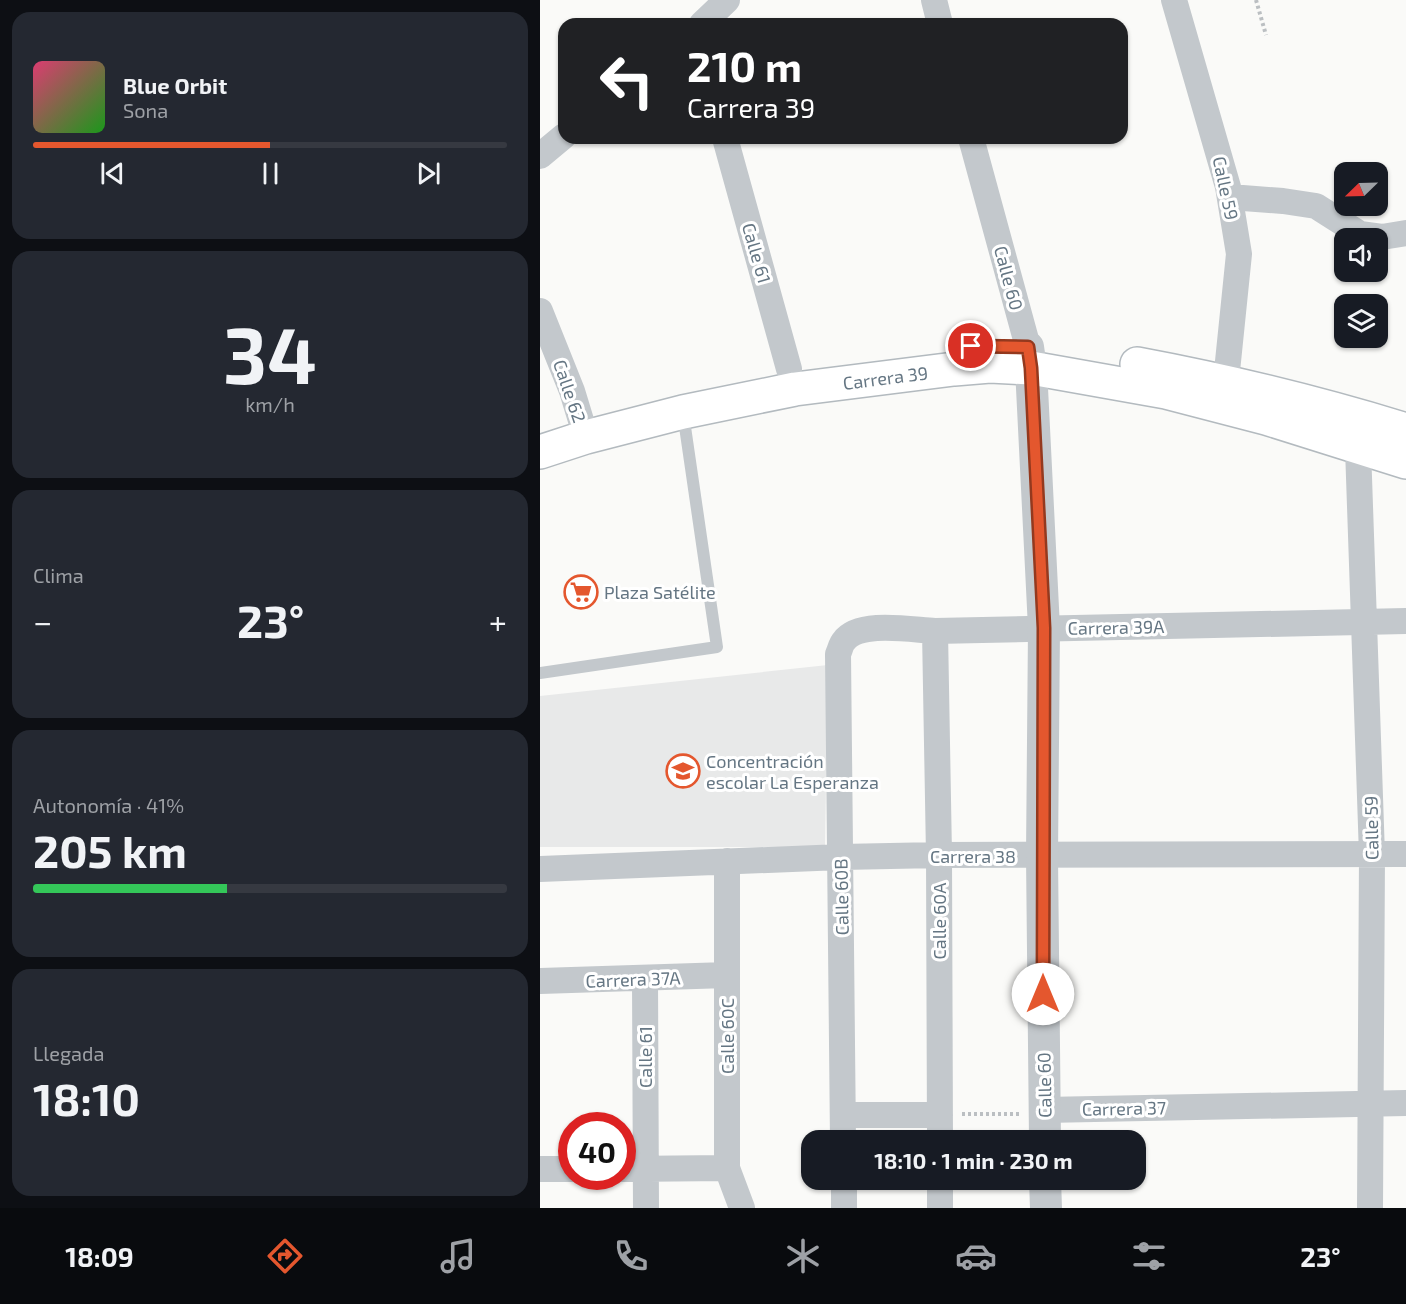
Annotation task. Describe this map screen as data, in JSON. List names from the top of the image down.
{
  "streets": {
    "main road": ["Carrera 39"],
    "street": [
      "Calle 59",
      "Calle 61",
      "Calle 60",
      "Calle 62",
      "Carrera 39A",
      "Carrera 38",
      "Calle 60B",
      "Calle 60A",
      "Carrera 37A",
      "Calle 60C",
      "Carrera 37"
    ]
  },
  "crossings": [
    ["Calle 59", "Carrera 39"],
    ["Calle 59", "Carrera 39A"],
    ["Calle 59", "Carrera 38"],
    ["Calle 59", "Carrera 37"],
    ["Calle 61", "Carrera 39"],
    ["Calle 61", "Carrera 37A"],
    ["Calle 60", "Carrera 39"],
    ["Calle 60", "Carrera 39A"],
    ["Calle 60", "Carrera 38"],
    ["Calle 60", "Carrera 37"],
    ["Carrera 39", "Calle 62"],
    ["Carrera 39A", "Calle 60B"],
    ["Carrera 39A", "Calle 60A"],
    ["Carrera 38", "Calle 60B"],
    ["Carrera 38", "Calle 60A"],
    ["Carrera 38", "Calle 60C"],
    ["Carrera 37A", "Calle 60C"]
  ],
  "places": {
    "supermarket": ["Plaza Satélite"],
    "school or university": ["Concentración escolar La Esperanza"]
  },
  "north": "bottom left",
  "page": {
    "turn": ["210 m", "Carrera 39"],
    "song": ["Blue Orbit", "Sona"],
    "tile": [
      ["34", "km/h"],
      "Clima",
      ["Autonomía · 41%", "205 km"],
      ["Llegada", "18:10"]
    ],
    "heat": ["−", "23°", "+"],
    "limit": "40",
    "trip": "18:10 · 1 min · 230 m",
    "tabs": ["18:09", "23°"]
  }
}
